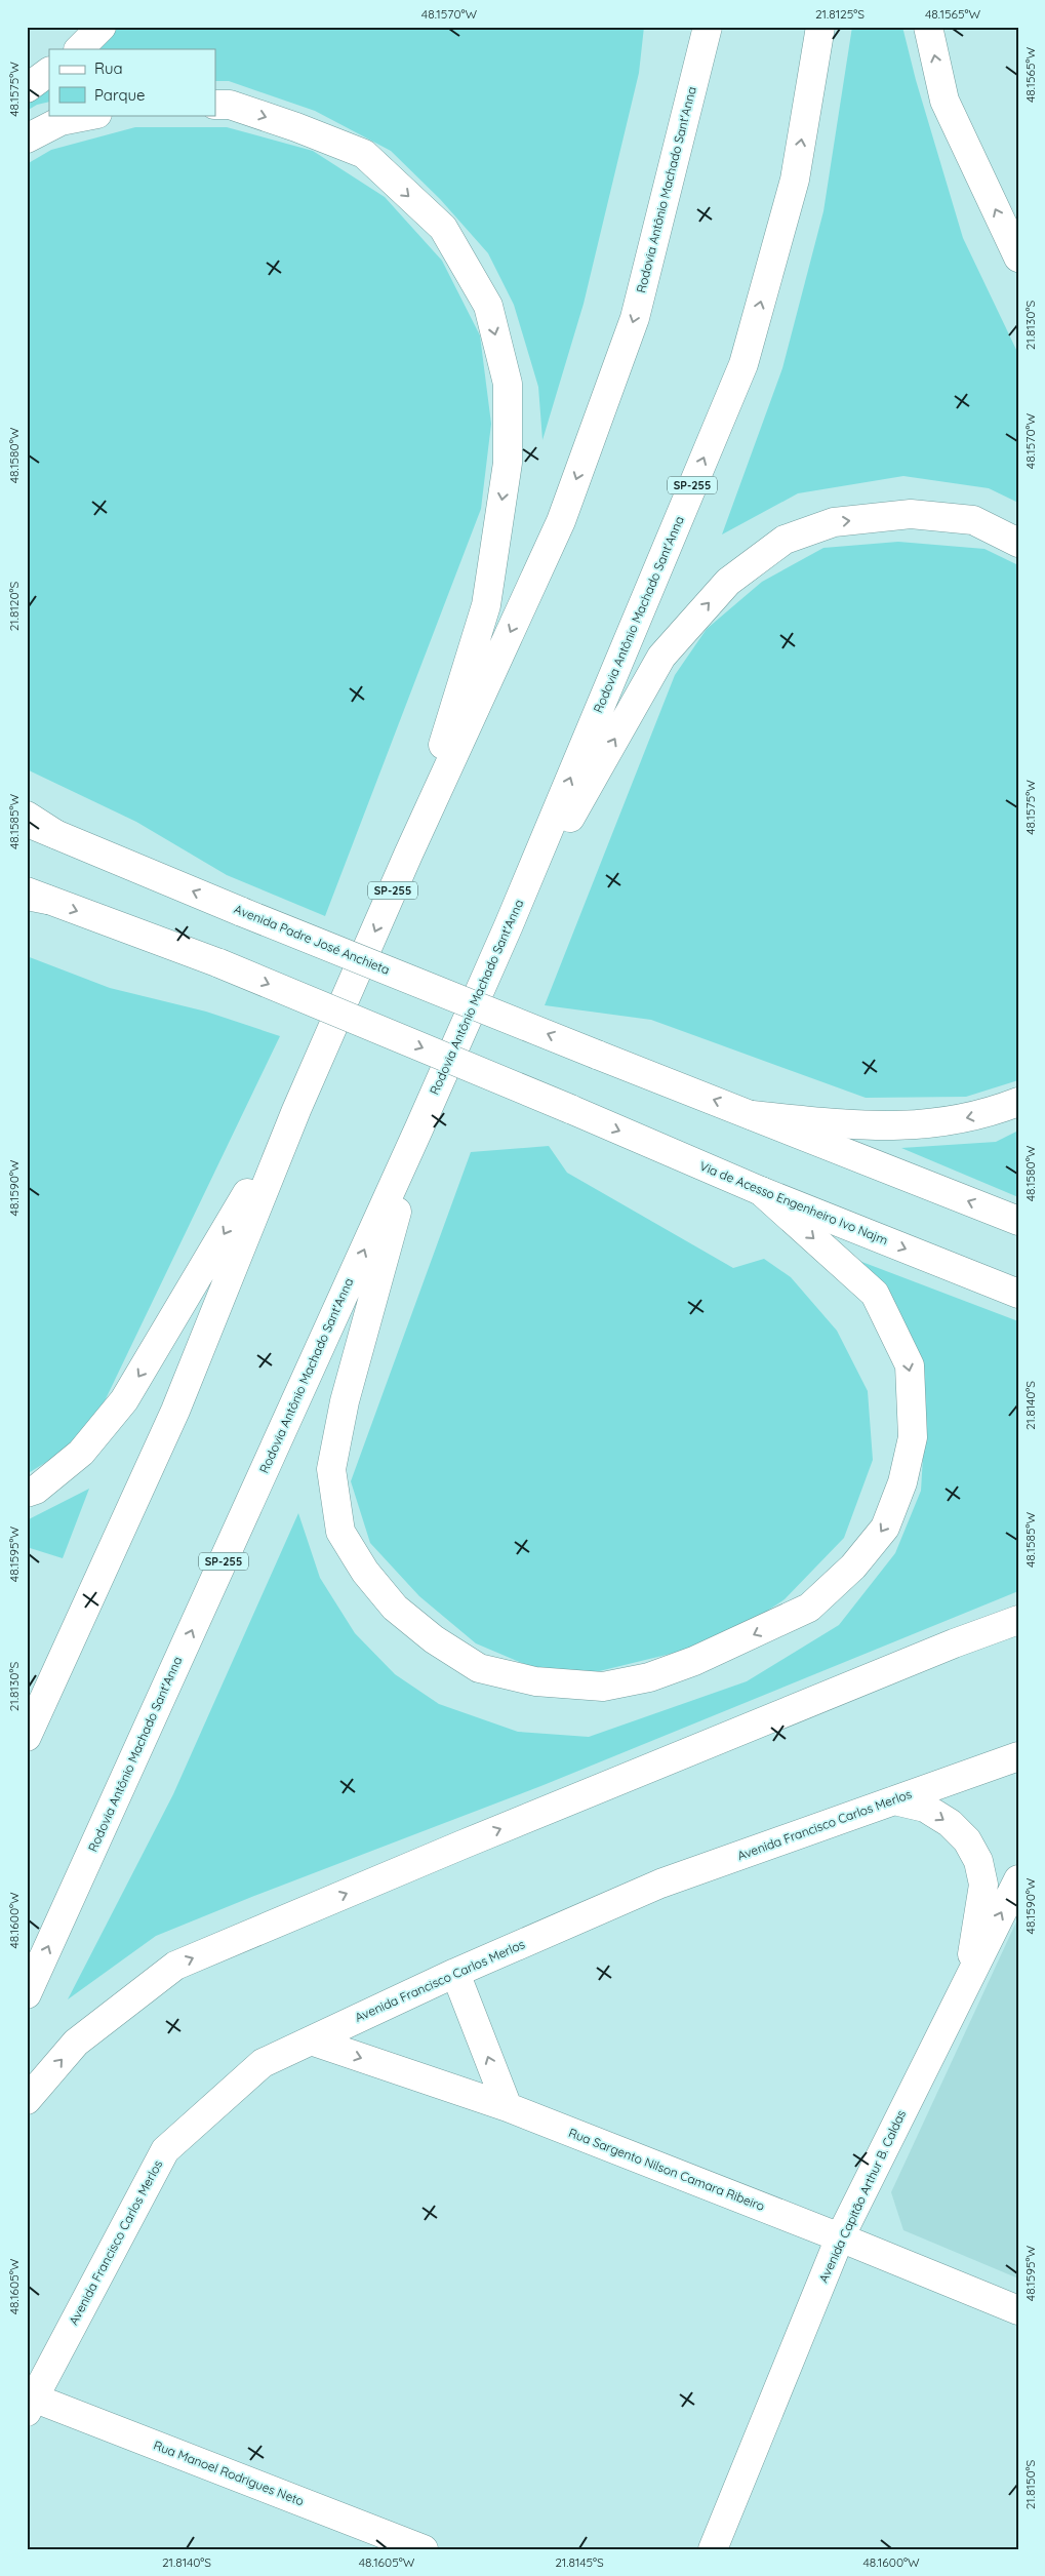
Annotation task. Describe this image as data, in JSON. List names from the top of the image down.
{
  "streets": {
    "main road": [
      "Rodovia Antônio Machado Sant'Anna",
      "SP-255",
      "Avenida Padre José Anchieta",
      "Via de Acesso Engenheiro Ivo Najm",
      "Avenida Francisco Carlos Merlos",
      "Rua Sargento Nilson Camara Ribeiro",
      "Avenida Capitão Arthur B. Caldas",
      "Rua Manoel Rodrigues Neto"
    ]
  },
  "crossings": [
    ["Avenida Francisco Carlos Merlos", "Rua Sargento Nilson Camara Ribeiro"],
    ["Avenida Francisco Carlos Merlos", "Rua Manoel Rodrigues Neto"],
    ["Rua Sargento Nilson Camara Ribeiro", "Avenida Capitão Arthur B. Caldas"]
  ],
  "one_way": ["Avenida Padre José Anchieta", "Via de Acesso Engenheiro Ivo Najm"],
  "legend": ["Rua", "Parque"],
  "coordinates": [
    "48.1570°W",
    "21.8125°S",
    "48.1565°W",
    "48.1575°W",
    "21.8130°S",
    "48.1580°W",
    "21.8120°S",
    "48.1585°W",
    "48.1590°W",
    "21.8140°S",
    "48.1595°W",
    "48.1600°W",
    "48.1605°W",
    "21.8150°S",
    "21.8145°S"
  ]
}
